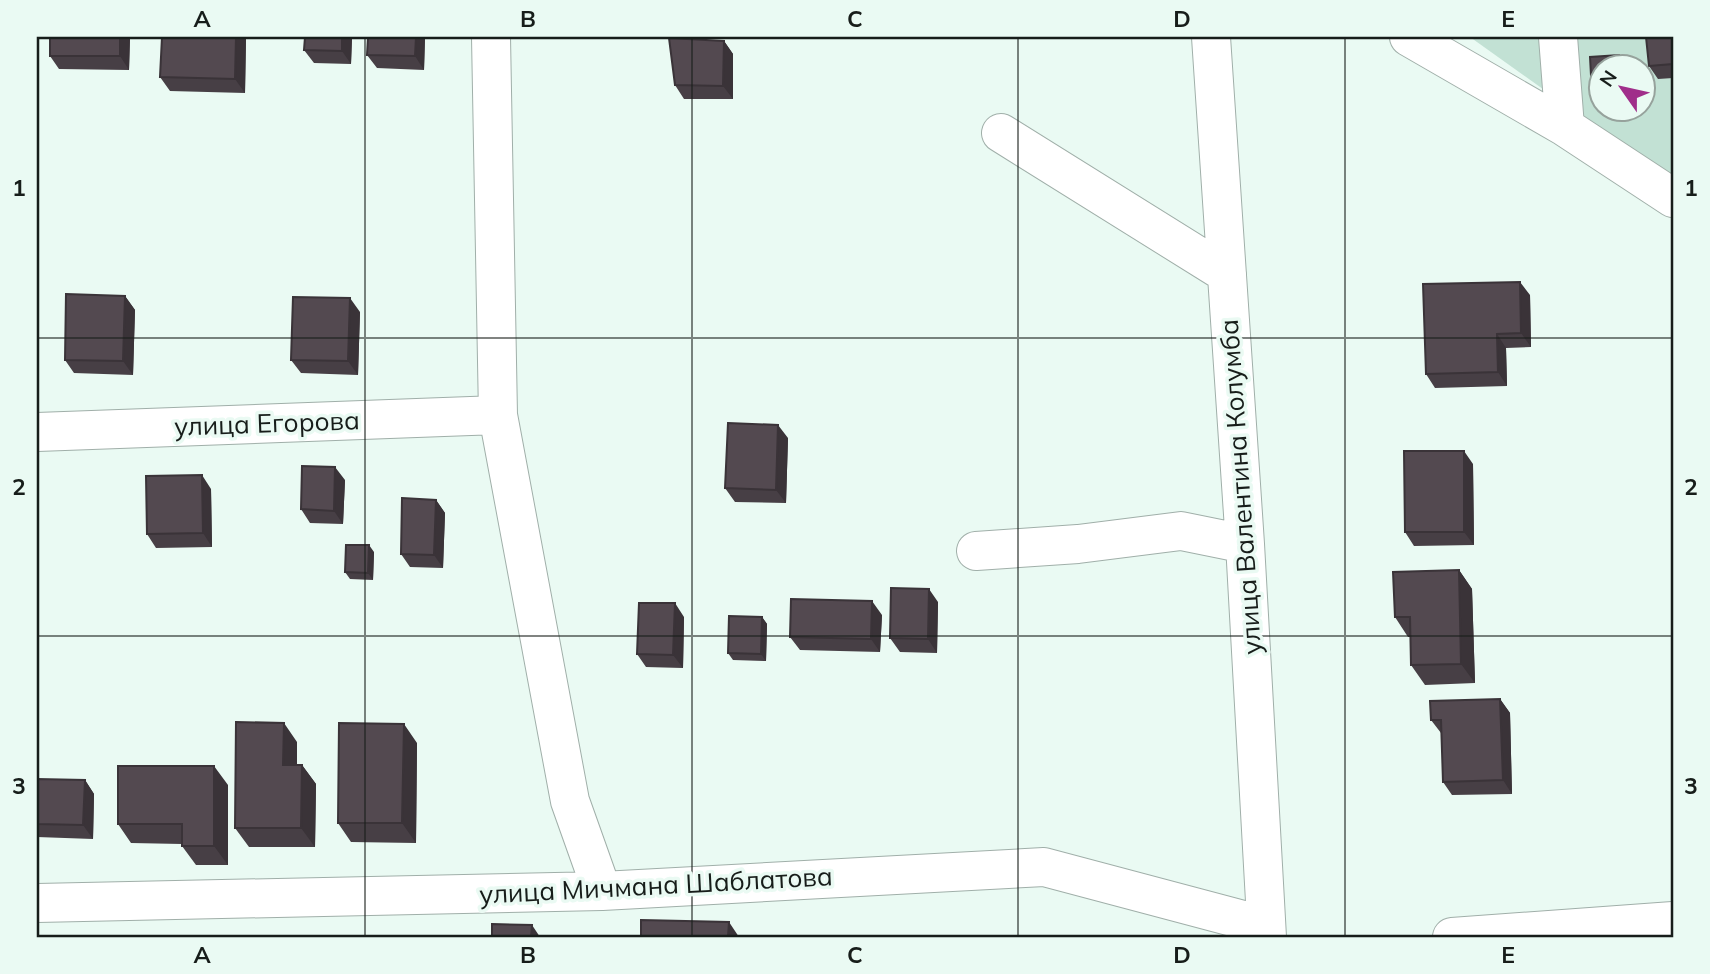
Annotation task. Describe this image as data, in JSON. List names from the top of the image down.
{
  "streets": {
    "street": ["улица Егорова", "улица Валентина Колумба", "улица Мичмана Шаблатова"]
  },
  "crossings": [
    ["улица Валентина Колумба", "улица Мичмана Шаблатова"]
  ],
  "north": "top left",
  "grid": {
    "columns": [
      "A",
      "B",
      "C",
      "D",
      "E"
    ],
    "rows": ["1", "2", "3"]
  }
}
